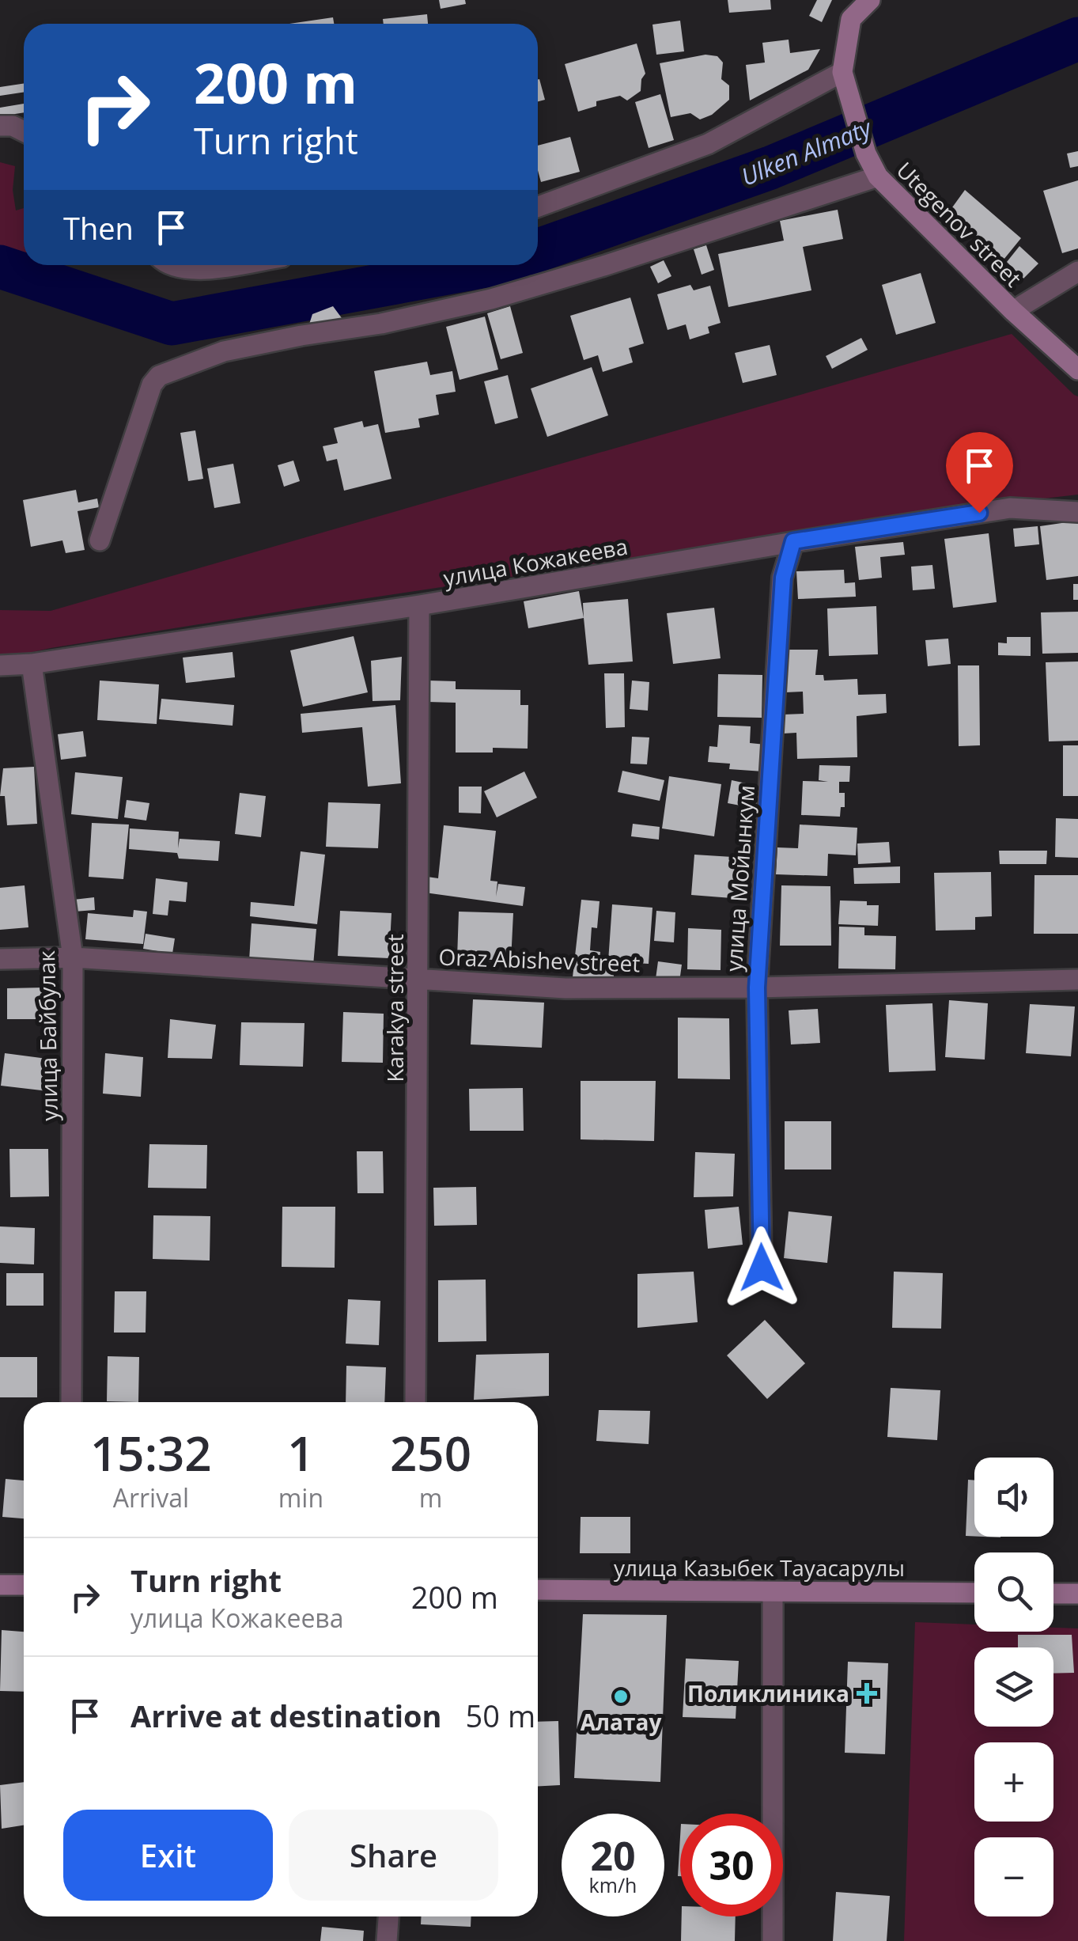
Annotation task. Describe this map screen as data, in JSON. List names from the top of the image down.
{
  "streets": {
    "street": [
      "Utegenov street",
      "улица Кожакеева",
      "улица Мойынкум",
      "Oraz Abishev street",
      "Karakya street",
      "улица Байбулак",
      "улица Казыбек Тауасарулы"
    ]
  },
  "crossings": [
    ["улица Кожакеева", "улица Мойынкум"],
    ["улица Кожакеева", "Karakya street"],
    ["улица Кожакеева", "улица Байбулак"],
    ["улица Мойынкум", "Oraz Abishev street"],
    ["Oraz Abishev street", "Karakya street"],
    ["Oraz Abishev street", "улица Байбулак"]
  ],
  "water": ["Ulken Almaty"],
  "places": {
    "health": ["Поликлиника"],
    "other": ["Алатау"]
  },
  "page": {
    "turn": ["200 m", "Turn right"],
    "then": "Then",
    "eta": [
      "15:32",
      "Arrival",
      "1",
      "min",
      "250",
      "m"
    ],
    "map_buttons": ["+", "−"],
    "list": [
      {
        "name": "Turn right",
        "note": "улица Кожакеева",
        "value": "200 m"
      },
      {
        "name": "Arrive at destination",
        "value": "50 m"
      }
    ],
    "buttons": ["Exit", "Share"],
    "speed": "20 km/h",
    "limit": "30"
  }
}
